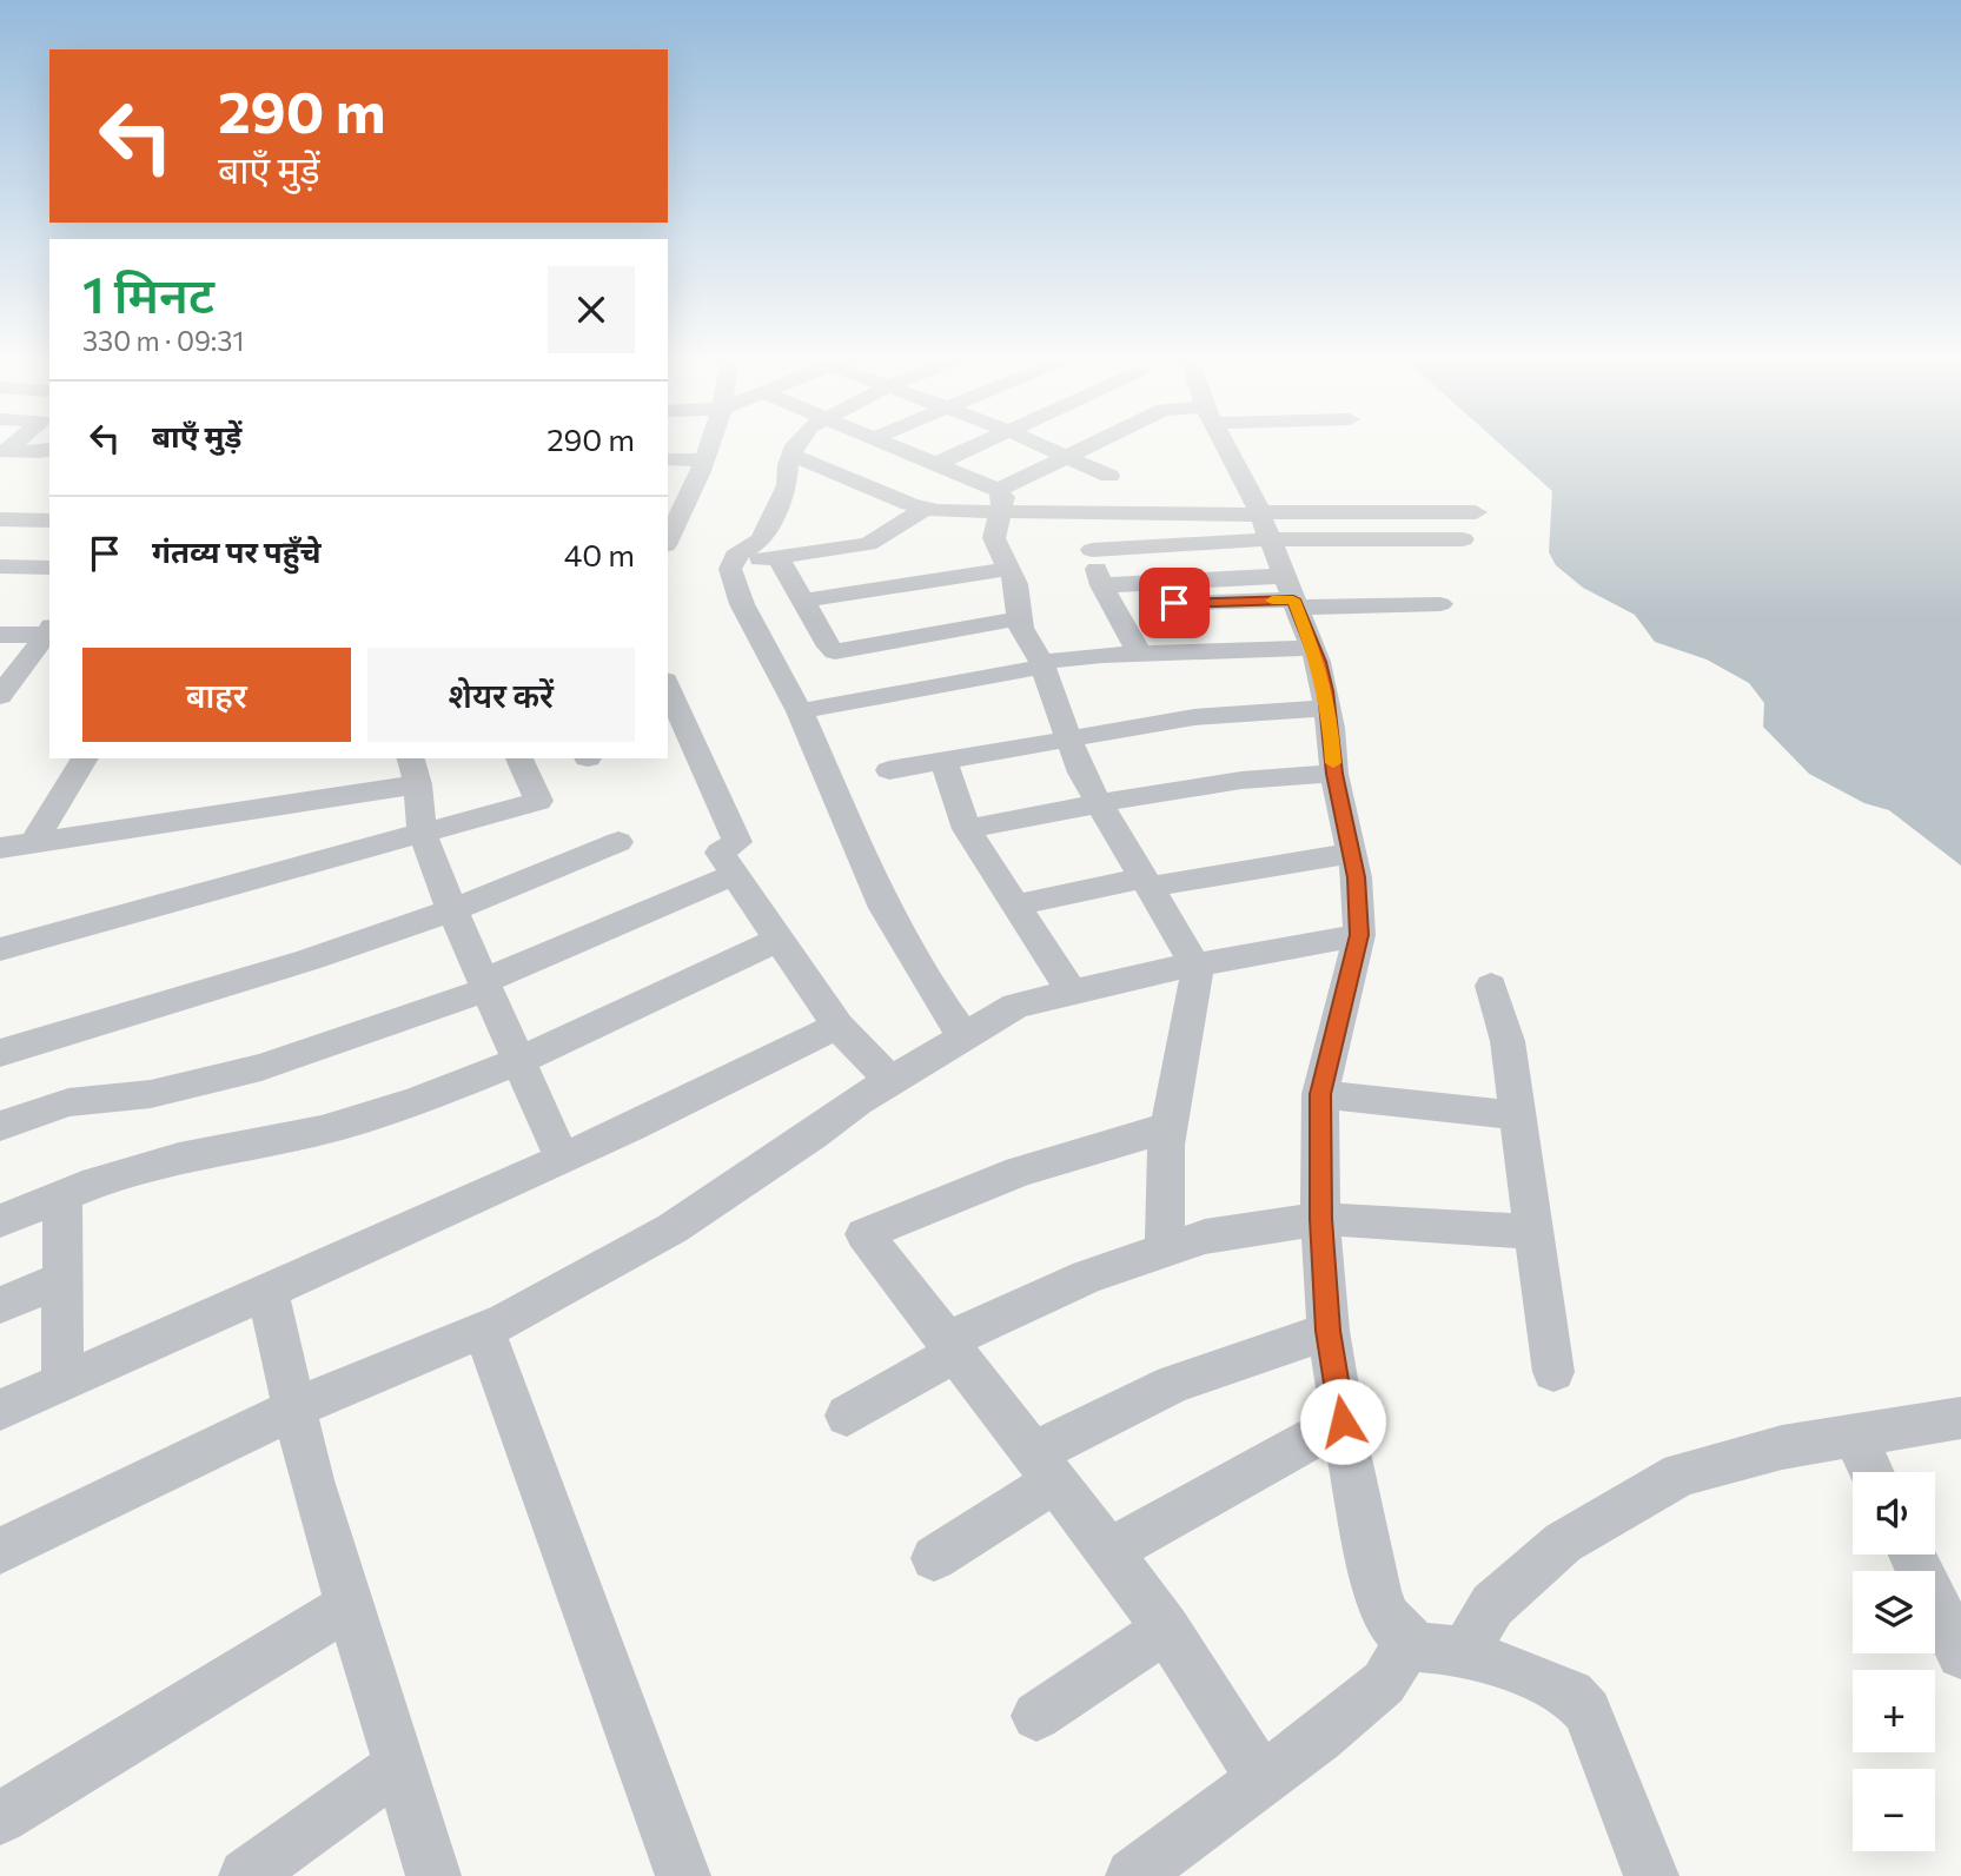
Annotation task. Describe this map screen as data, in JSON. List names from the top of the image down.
{
  "page": {
    "turn": ["290 m", "बाएँ मुड़ें"],
    "heading": ["1 मिनट", "330 m · 09:31"],
    "list": [
      {
        "name": "बाएँ मुड़ें",
        "value": "290 m"
      },
      {
        "name": "गंतव्य पर पहुँचे",
        "value": "40 m"
      }
    ],
    "buttons": ["बाहर", "शेयर करें"],
    "map_buttons": ["+", "−"]
  }
}
